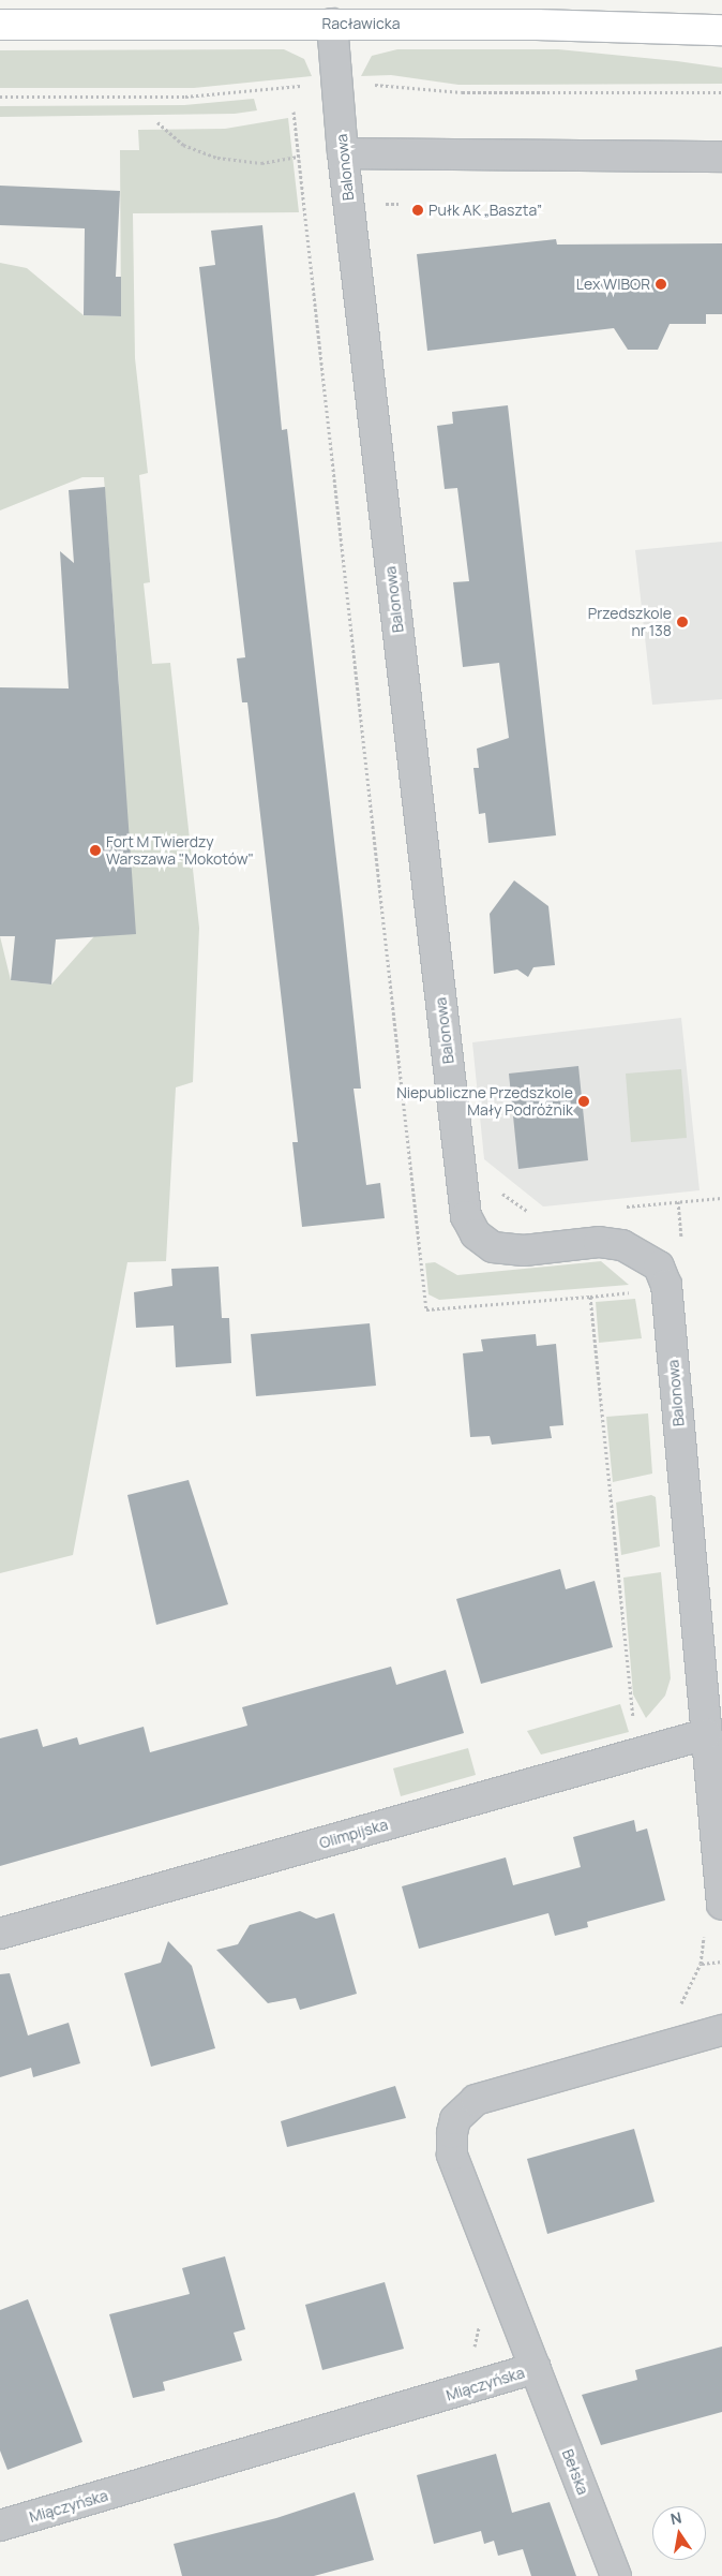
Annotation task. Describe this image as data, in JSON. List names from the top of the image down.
{
  "streets": {
    "main road": ["Racławicka"],
    "street": [
      "Balonowa",
      "Olimpijska",
      "Miączyńska",
      "Bełska"
    ]
  },
  "crossings": [
    ["Racławicka", "Balonowa"],
    ["Balonowa", "Olimpijska"],
    ["Miączyńska", "Bełska"]
  ],
  "places": [
    "Pułk AK „Baszta”",
    "Lex WIBOR",
    "Przedszkole nr 138",
    "Fort M Twierdzy Warszawa \"Mokotów\"",
    "Niepubliczne Przedszkole Mały Podróżnik"
  ],
  "north": "top"
}
